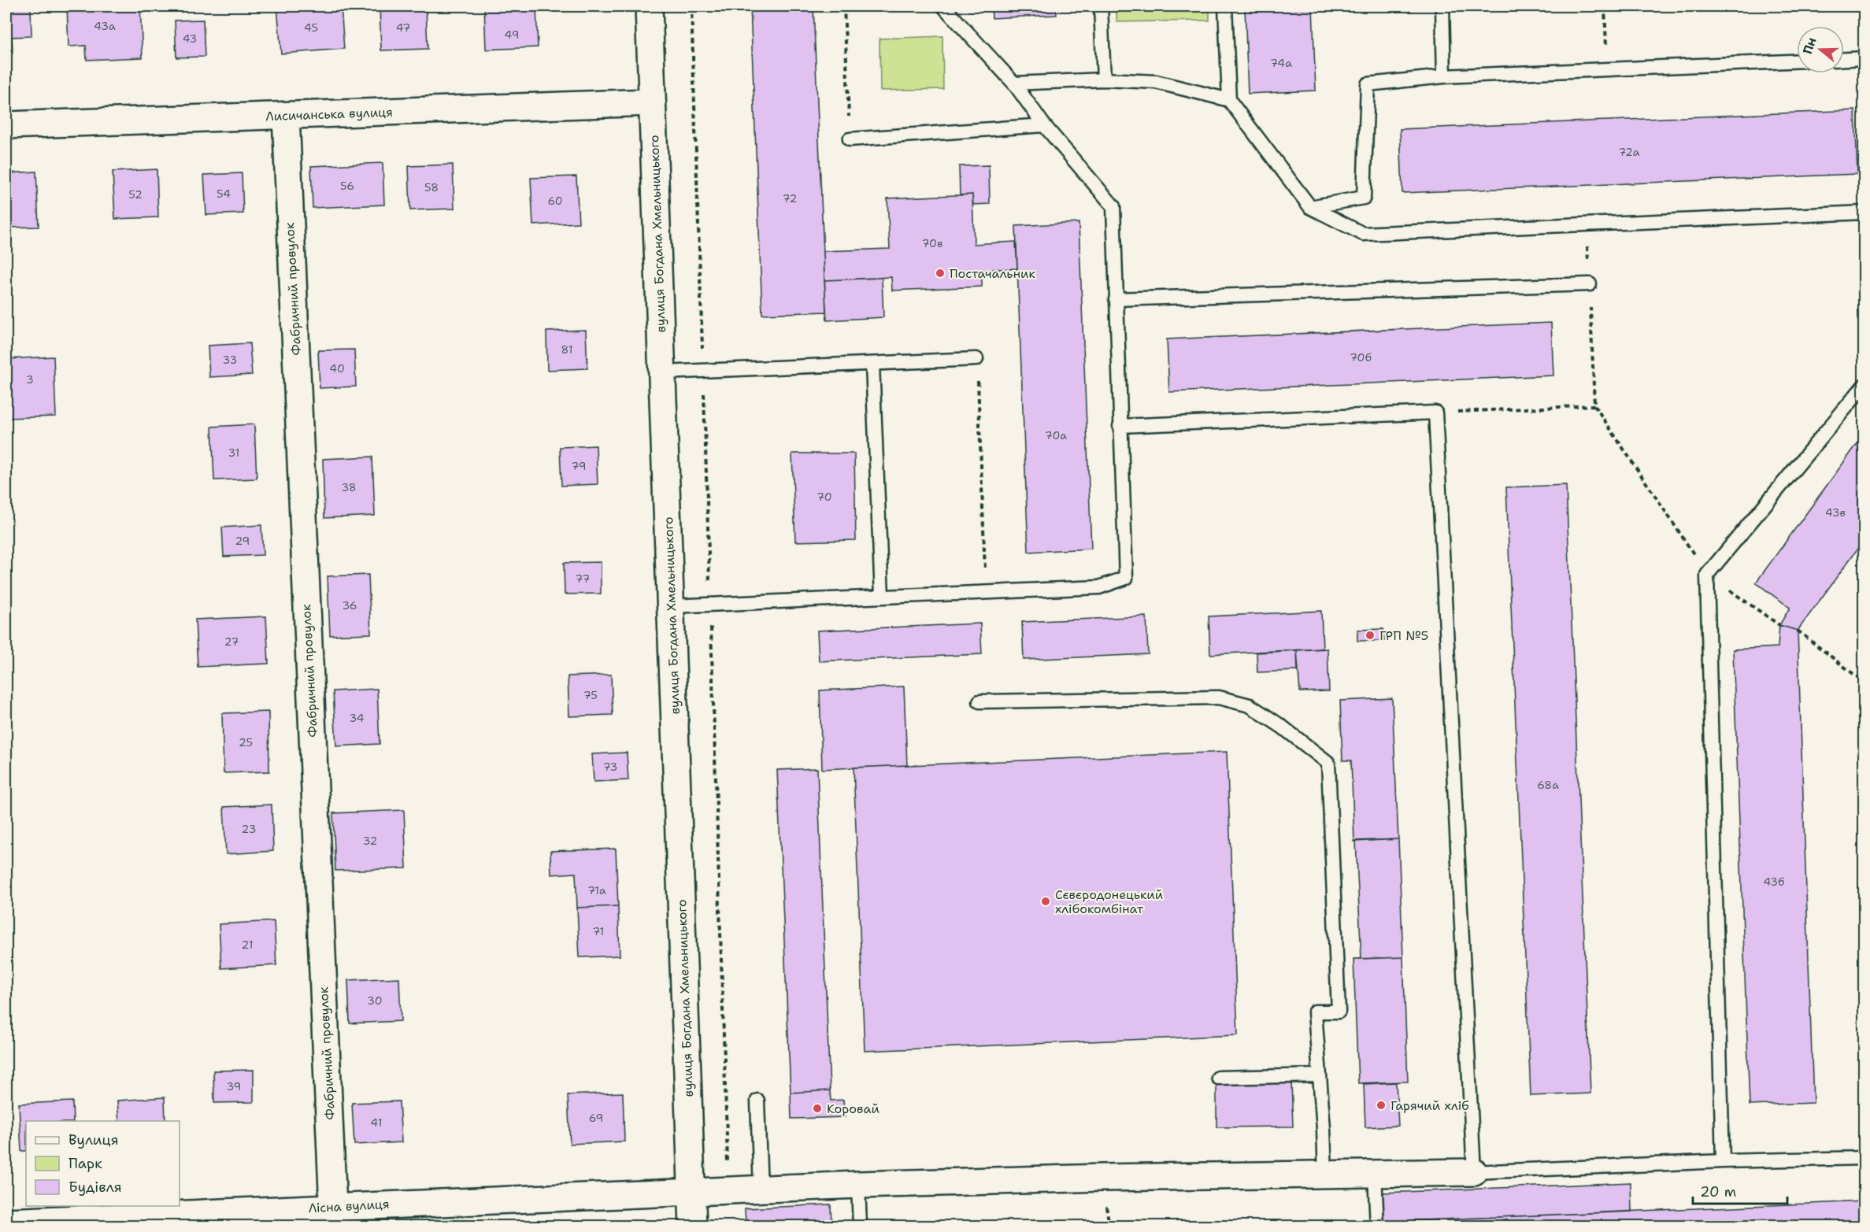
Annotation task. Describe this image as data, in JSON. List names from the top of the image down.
{
  "streets": {
    "street": [
      "Лисичанська вулиця",
      "вулиця Богдана Хмельницького",
      "Фабричний провулок",
      "Лісна вулиця"
    ]
  },
  "crossings": [
    ["Лисичанська вулиця", "вулиця Богдана Хмельницького"],
    ["Лисичанська вулиця", "Фабричний провулок"],
    ["вулиця Богдана Хмельницького", "Лісна вулиця"],
    ["Фабричний провулок", "Лісна вулиця"]
  ],
  "places": [
    "Постачальник",
    "ГРП №5",
    "Сєвєродонецький хлібокомбінат",
    "Гарячий хліб",
    "Коровай"
  ],
  "house_numbers": [
    "43а",
    "45",
    "47",
    "49",
    "43",
    "74а",
    "72а",
    "56",
    "58",
    "54",
    "52",
    "72",
    "60",
    "70в",
    "81",
    "70б",
    "33",
    "40",
    "3",
    "70а",
    "31",
    "79",
    "38",
    "70",
    "43в",
    "29",
    "77",
    "36",
    "27",
    "75",
    "34",
    "25",
    "73",
    "68а",
    "23",
    "32",
    "43б",
    "71а",
    "71",
    "21",
    "30",
    "39",
    "69",
    "41"
  ],
  "legend": ["Вулиця", "Парк", "Будівля"],
  "scale_bar": "20 m",
  "north": "left"
}
